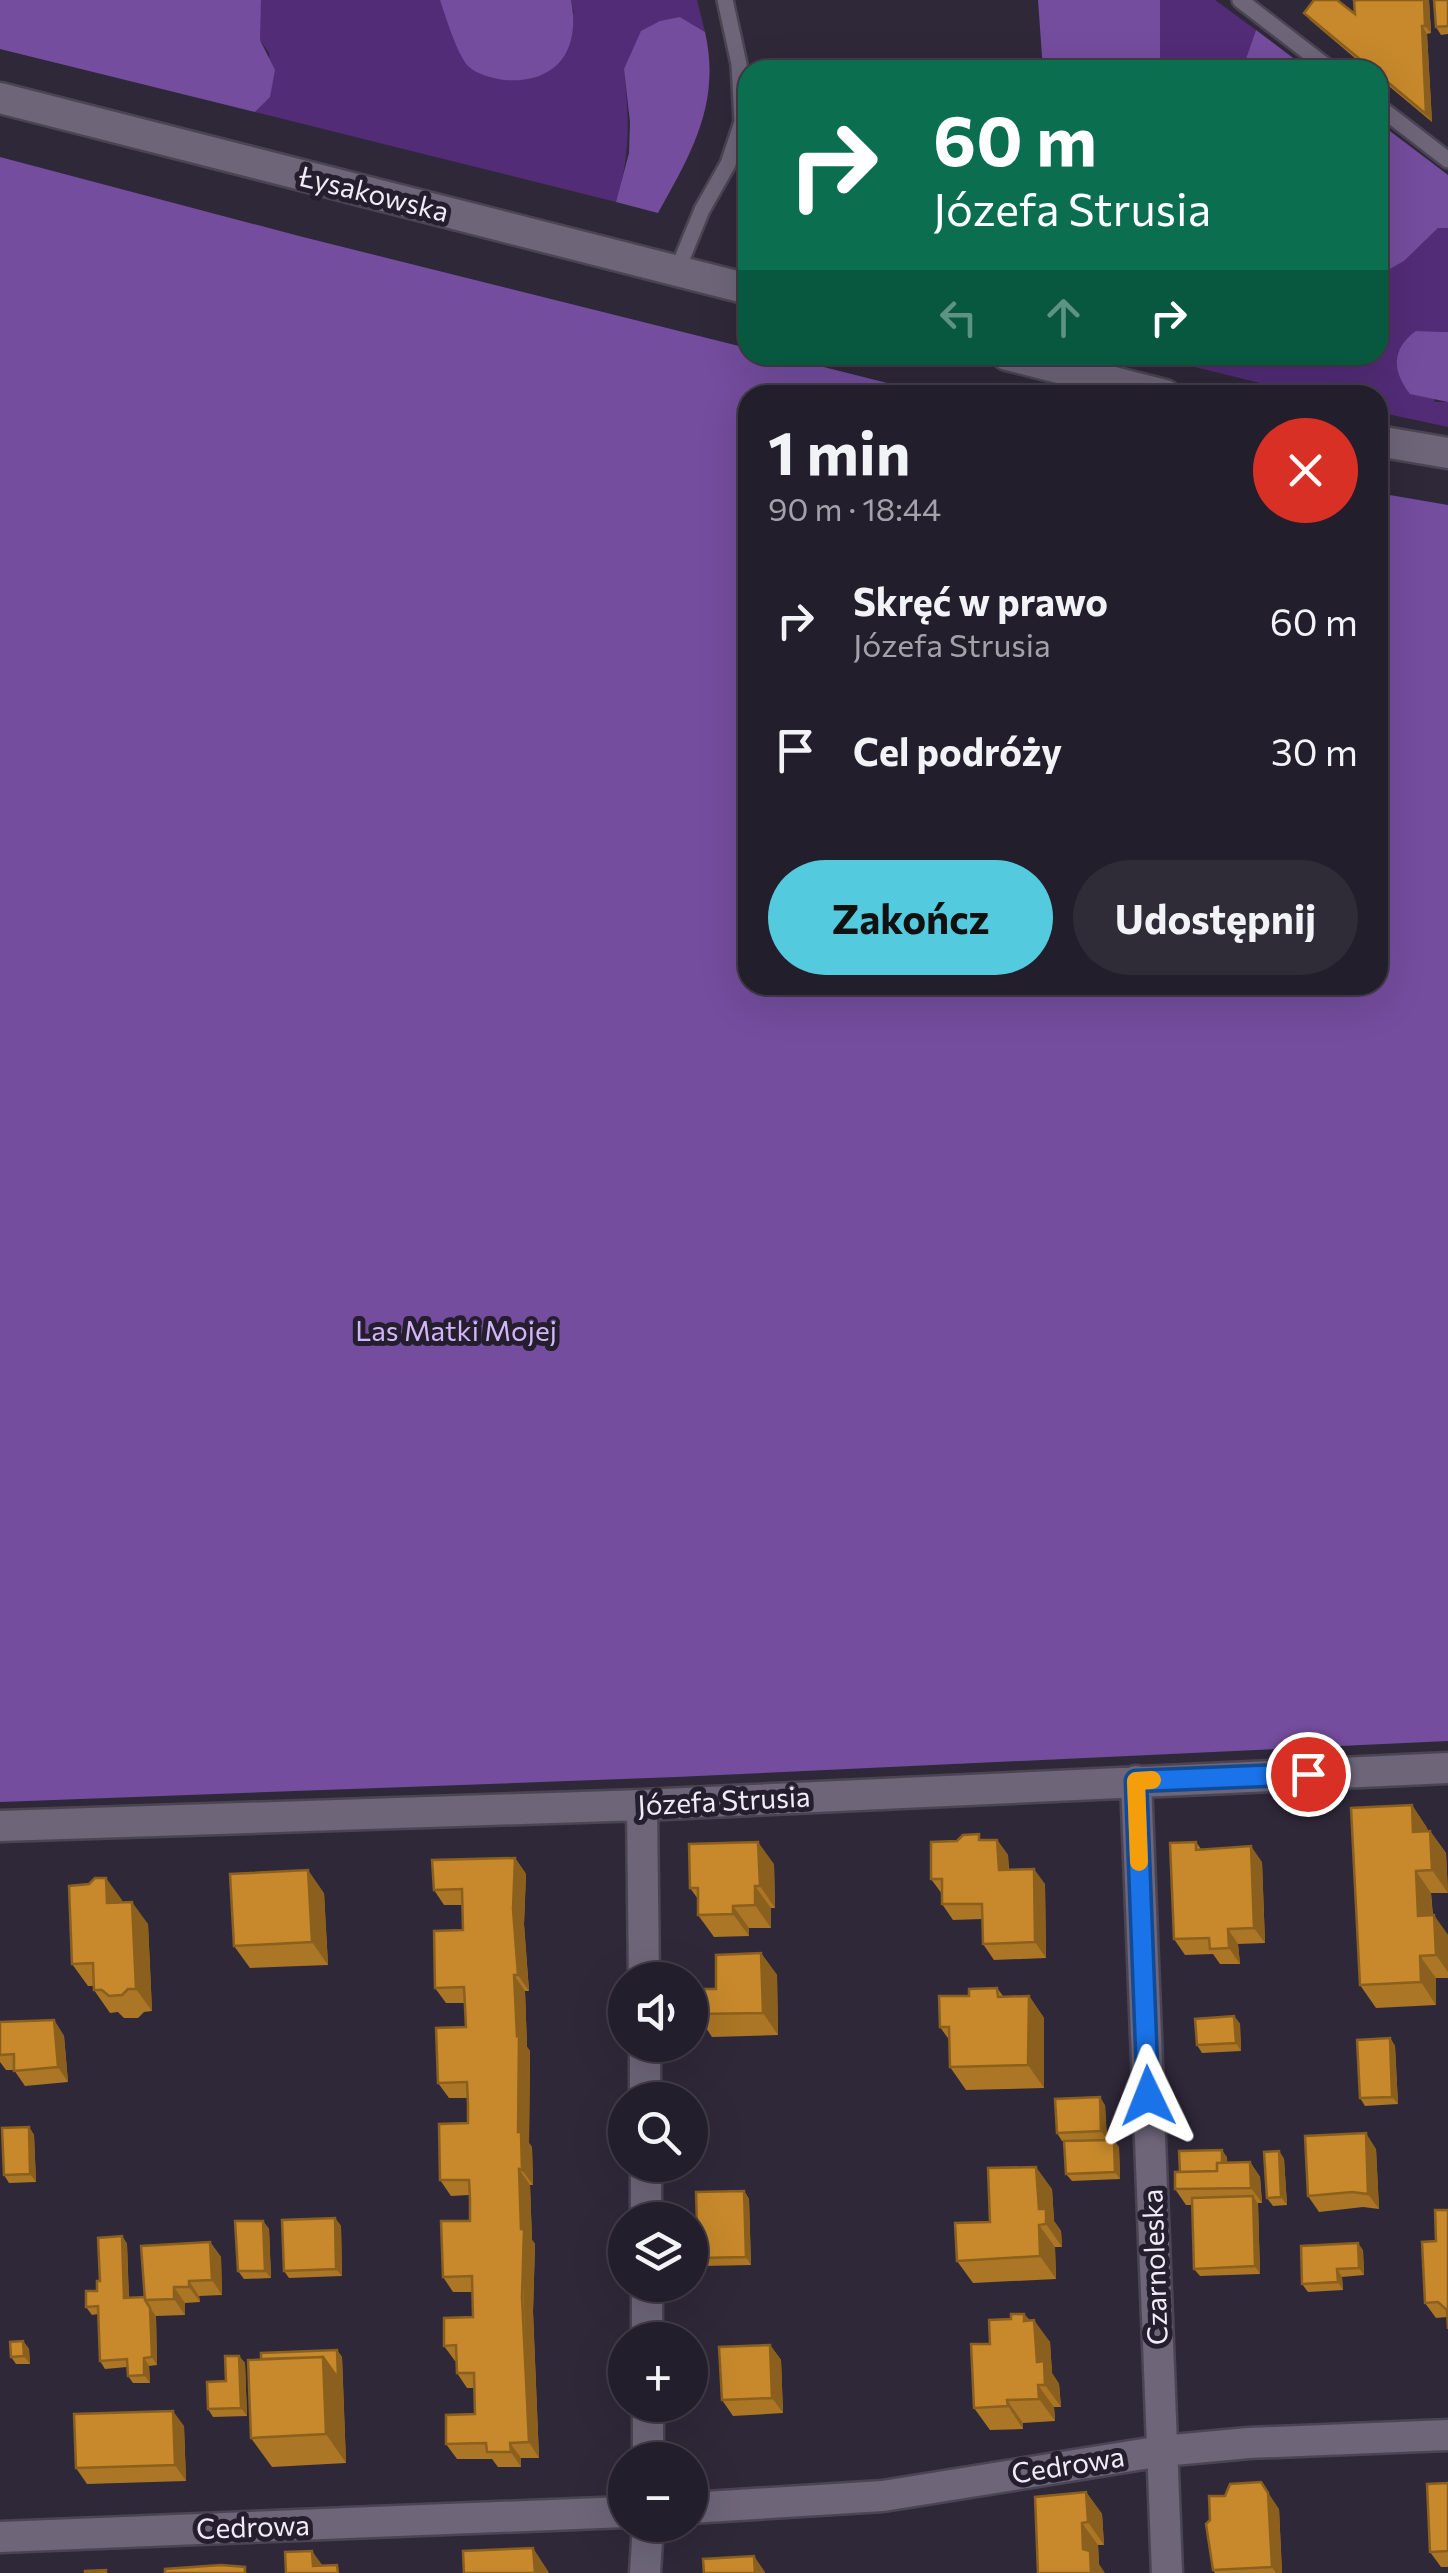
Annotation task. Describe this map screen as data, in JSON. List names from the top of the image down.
{
  "streets": {
    "street": [
      "Łysakowska",
      "Józefa Strusia",
      "Czarnoleska",
      "Cedrowa"
    ]
  },
  "crossings": [
    ["Józefa Strusia", "Czarnoleska"],
    ["Czarnoleska", "Cedrowa"]
  ],
  "parks": ["Las Matki Mojej"],
  "page": {
    "turn": ["60 m", "Józefa Strusia"],
    "heading": ["1 min", "90 m · 18:44"],
    "list": [
      {
        "name": "Skręć w prawo",
        "note": "Józefa Strusia",
        "value": "60 m"
      },
      {
        "name": "Cel podróży",
        "value": "30 m"
      }
    ],
    "buttons": ["Zakończ", "Udostępnij"],
    "map_buttons": ["+", "−"]
  }
}
